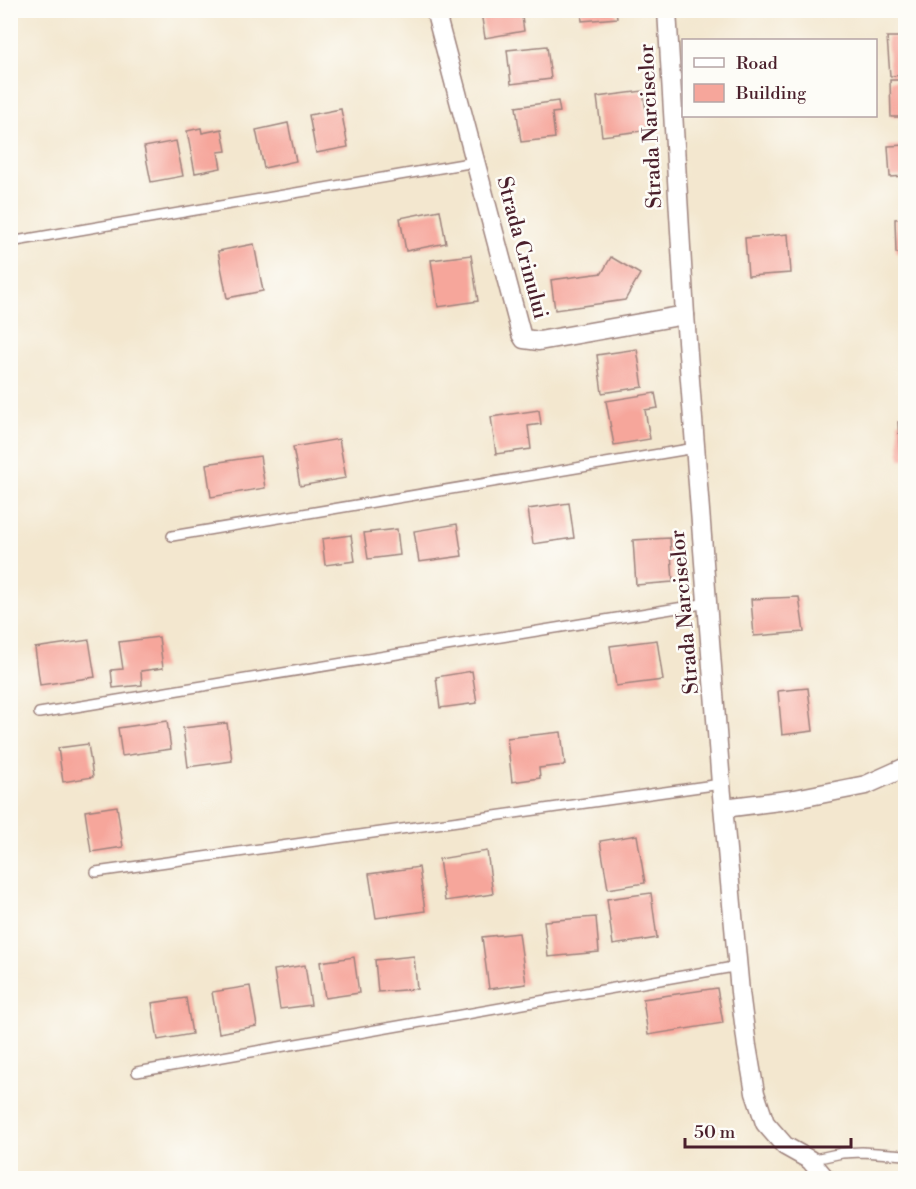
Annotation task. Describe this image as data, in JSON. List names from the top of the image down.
{
  "streets": {
    "street": ["Strada Narciselor", "Strada Crinului"]
  },
  "crossings": [
    ["Strada Narciselor", "Strada Crinului"]
  ],
  "legend": ["Road", "Building"],
  "scale_bar": "50 m"
}
